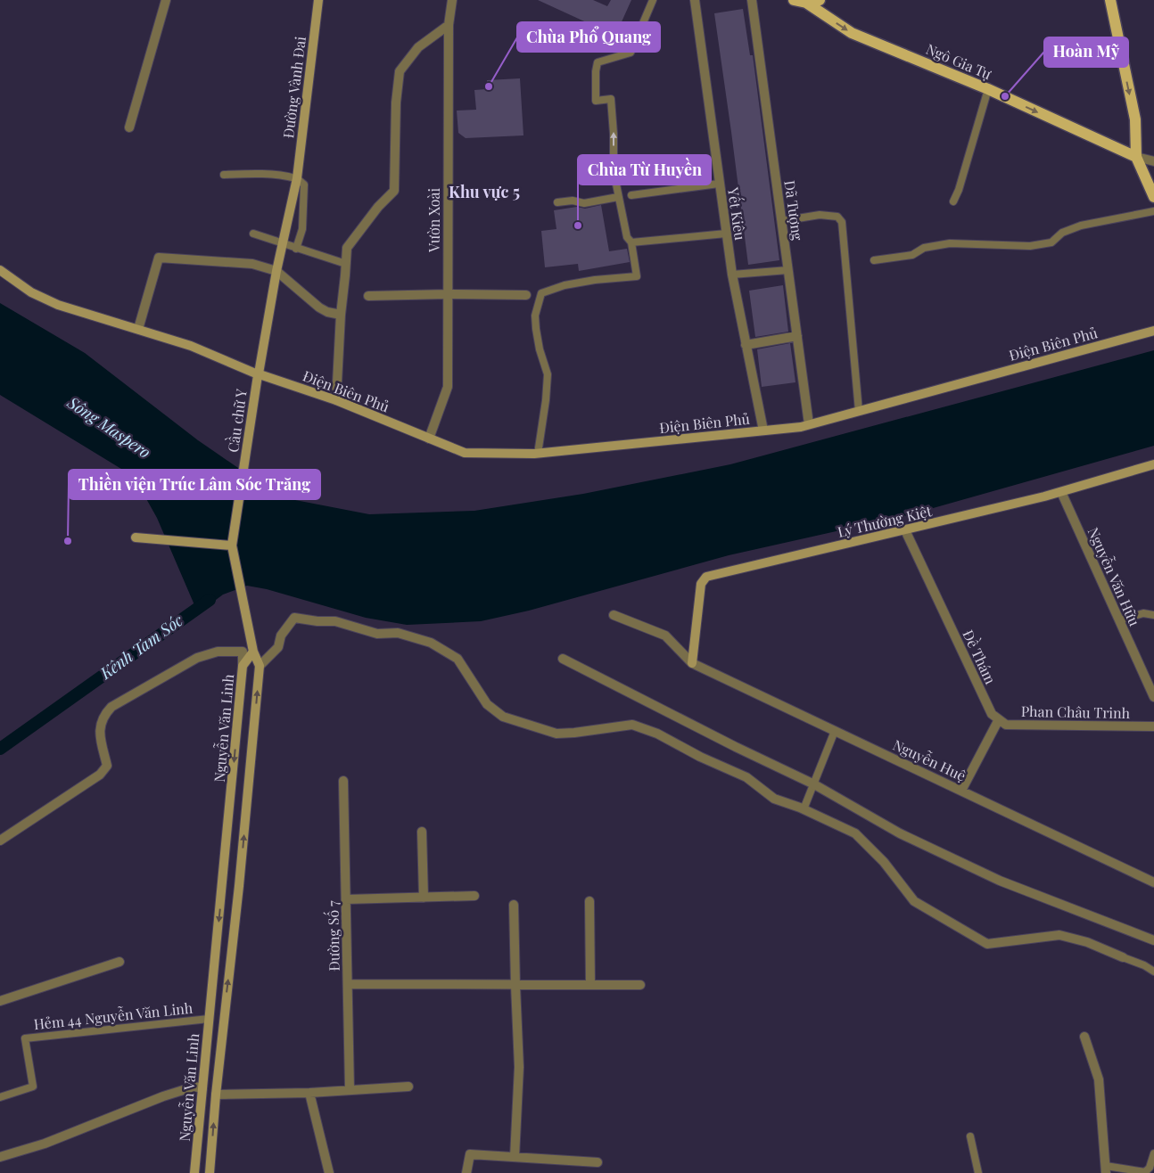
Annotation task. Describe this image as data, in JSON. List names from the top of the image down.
{
  "streets": {
    "main road": ["Ngô Gia Tự"],
    "street": [
      "Đường Vành Đai",
      "Dã Tượng",
      "Yết Kiêu",
      "Vườn Xoài",
      "Điện Biên Phủ",
      "Cầu chữ Y",
      "Lý Thường Kiệt",
      "Nguyễn Văn Hữu",
      "Đề Thám",
      "Phan Châu Trinh",
      "Nguyễn Văn Linh",
      "Nguyễn Huệ",
      "Đường Số 7"
    ],
    "lane": ["Hẻm 44 Nguyễn Văn Linh"]
  },
  "crossings": [
    ["Đường Vành Đai", "Cầu chữ Y"],
    ["Dã Tượng", "Điện Biên Phủ"],
    ["Yết Kiêu", "Điện Biên Phủ"],
    ["Vườn Xoài", "Điện Biên Phủ"],
    ["Điện Biên Phủ", "Cầu chữ Y"],
    ["Cầu chữ Y", "Nguyễn Văn Linh"],
    ["Lý Thường Kiệt", "Nguyễn Văn Hữu"],
    ["Lý Thường Kiệt", "Đề Thám"],
    ["Lý Thường Kiệt", "Nguyễn Huệ"],
    ["Đề Thám", "Phan Châu Trinh"],
    ["Nguyễn Văn Linh", "Hẻm 44 Nguyễn Văn Linh"]
  ],
  "one_way": ["Ngô Gia Tự"],
  "districts": ["Khu vực 5"],
  "water": ["Sông Maspero", "Kênh Tam Sóc"],
  "places": [
    "Chùa Phổ Quang",
    "Hoàn Mỹ",
    "Chùa Từ Huyền",
    "Thiền viện Trúc Lâm Sóc Trăng"
  ]
}
